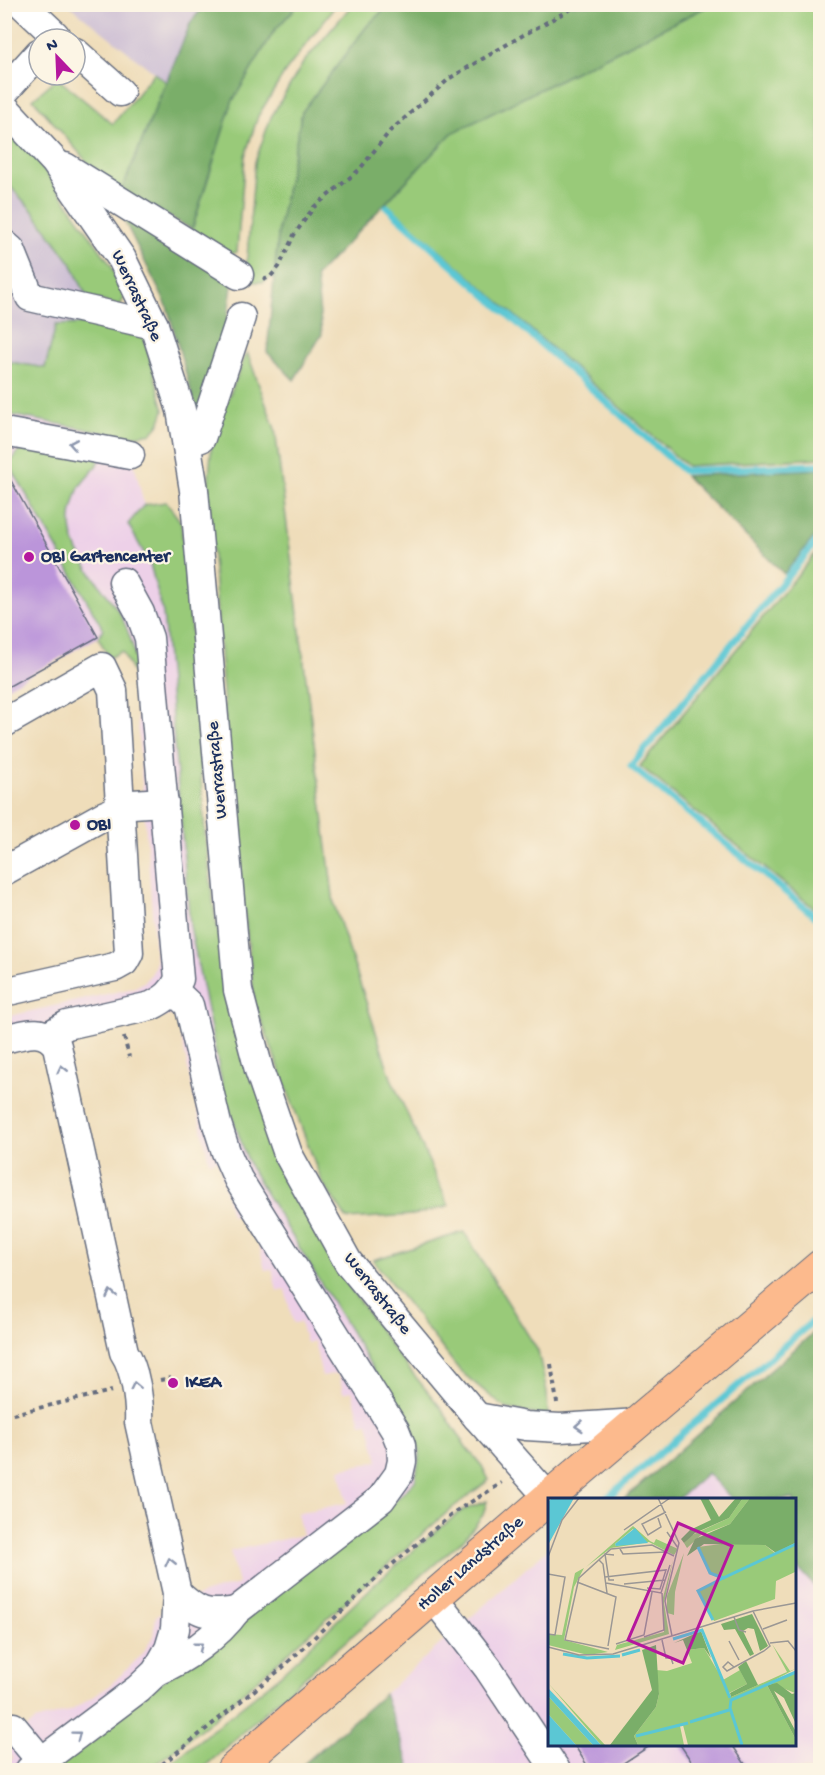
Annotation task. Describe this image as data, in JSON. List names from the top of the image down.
{
  "streets": {
    "main road": ["Holler Landstraße"],
    "street": ["Werrastraße"]
  },
  "crossings": [
    ["Werrastraße", "Holler Landstraße"]
  ],
  "places": ["OBI Gartencenter", "OBI", "IKEA"],
  "north": "top left"
}
